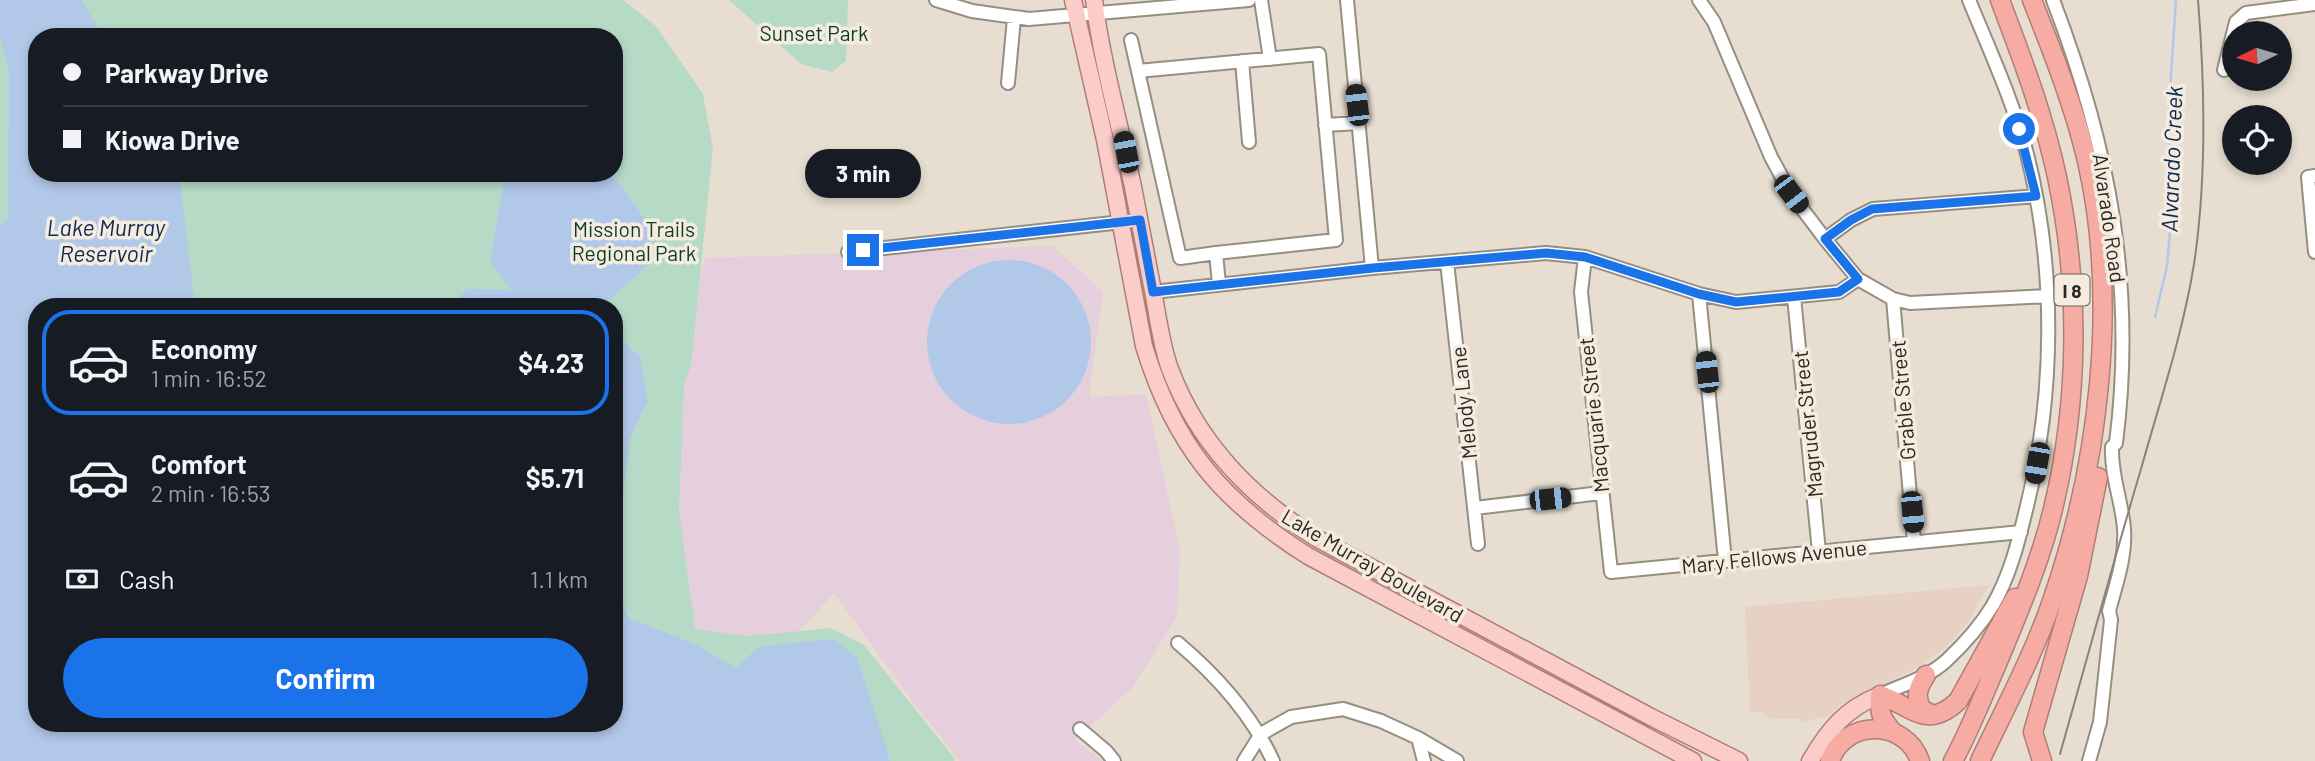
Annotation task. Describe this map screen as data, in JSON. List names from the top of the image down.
{
  "streets": {
    "highway": ["I 8"],
    "main road": ["Lake Murray Boulevard"],
    "street": [
      "Alvarado Road",
      "Grable Street",
      "Melody Lane",
      "Macquarie Street",
      "Magruder Street",
      "Mary Fellows Avenue"
    ]
  },
  "crossings": [
    ["Grable Street", "Mary Fellows Avenue"],
    ["Macquarie Street", "Mary Fellows Avenue"],
    ["Magruder Street", "Mary Fellows Avenue"]
  ],
  "water": ["Alvarado Creek", "Lake Murray Reservoir"],
  "parks": ["Sunset Park", "Mission Trails Regional Park"],
  "north": "left",
  "page": {
    "banner": ["Parkway Drive", "Kiowa Drive"],
    "bubble": "3 min",
    "list": [
      {
        "name": "Economy",
        "note": "1 min · 16:52",
        "value": "$4.23"
      },
      {
        "name": "Comfort",
        "note": "2 min · 16:53",
        "value": "$5.71"
      }
    ],
    "pay": ["Cash", "1.1 km"],
    "buttons": "Confirm"
  }
}
